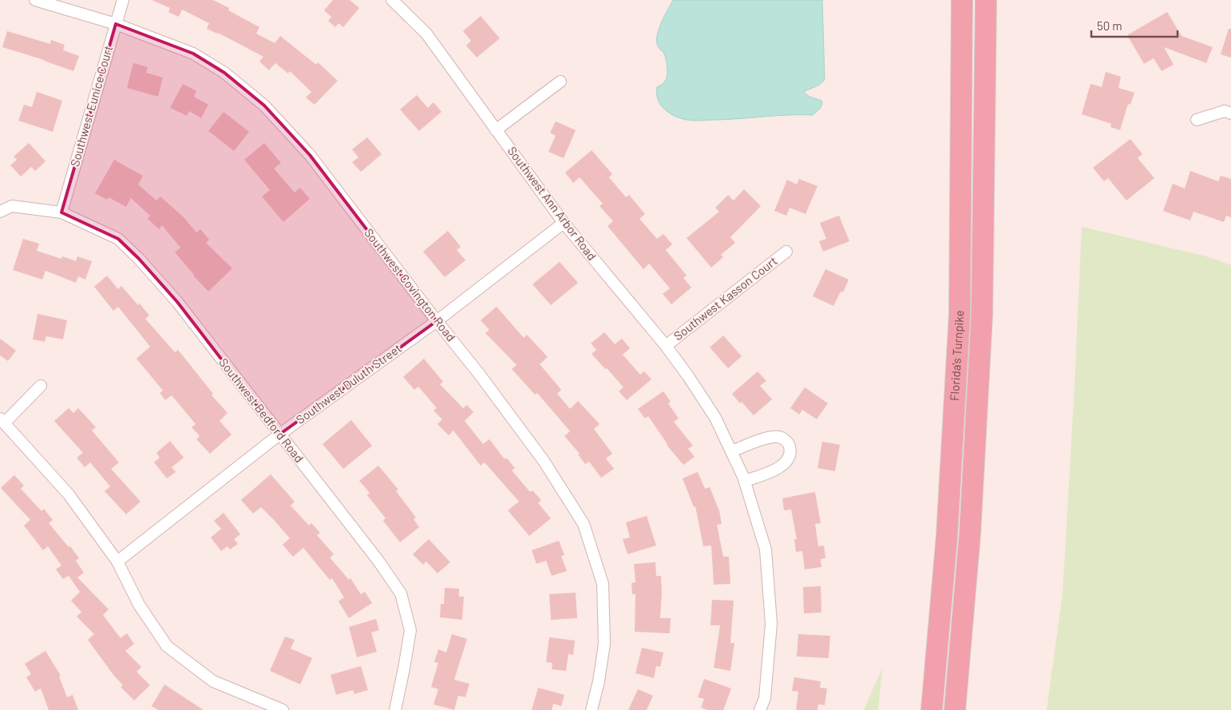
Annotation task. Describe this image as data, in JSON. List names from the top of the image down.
{
  "streets": {
    "highway": ["Florida's Turnpike"],
    "street": [
      "Southwest Eunice Court",
      "Southwest Ann Arbor Road",
      "Southwest Covington Road",
      "Southwest Kasson Court",
      "Southwest Duluth Street",
      "Southwest Bedford Road"
    ]
  },
  "crossings": [
    ["Southwest Eunice Court", "Southwest Covington Road"],
    ["Southwest Eunice Court", "Southwest Bedford Road"],
    ["Southwest Ann Arbor Road", "Southwest Kasson Court"],
    ["Southwest Ann Arbor Road", "Southwest Duluth Street"],
    ["Southwest Covington Road", "Southwest Duluth Street"],
    ["Southwest Duluth Street", "Southwest Bedford Road"]
  ],
  "scale_bar": "50 m"
}
